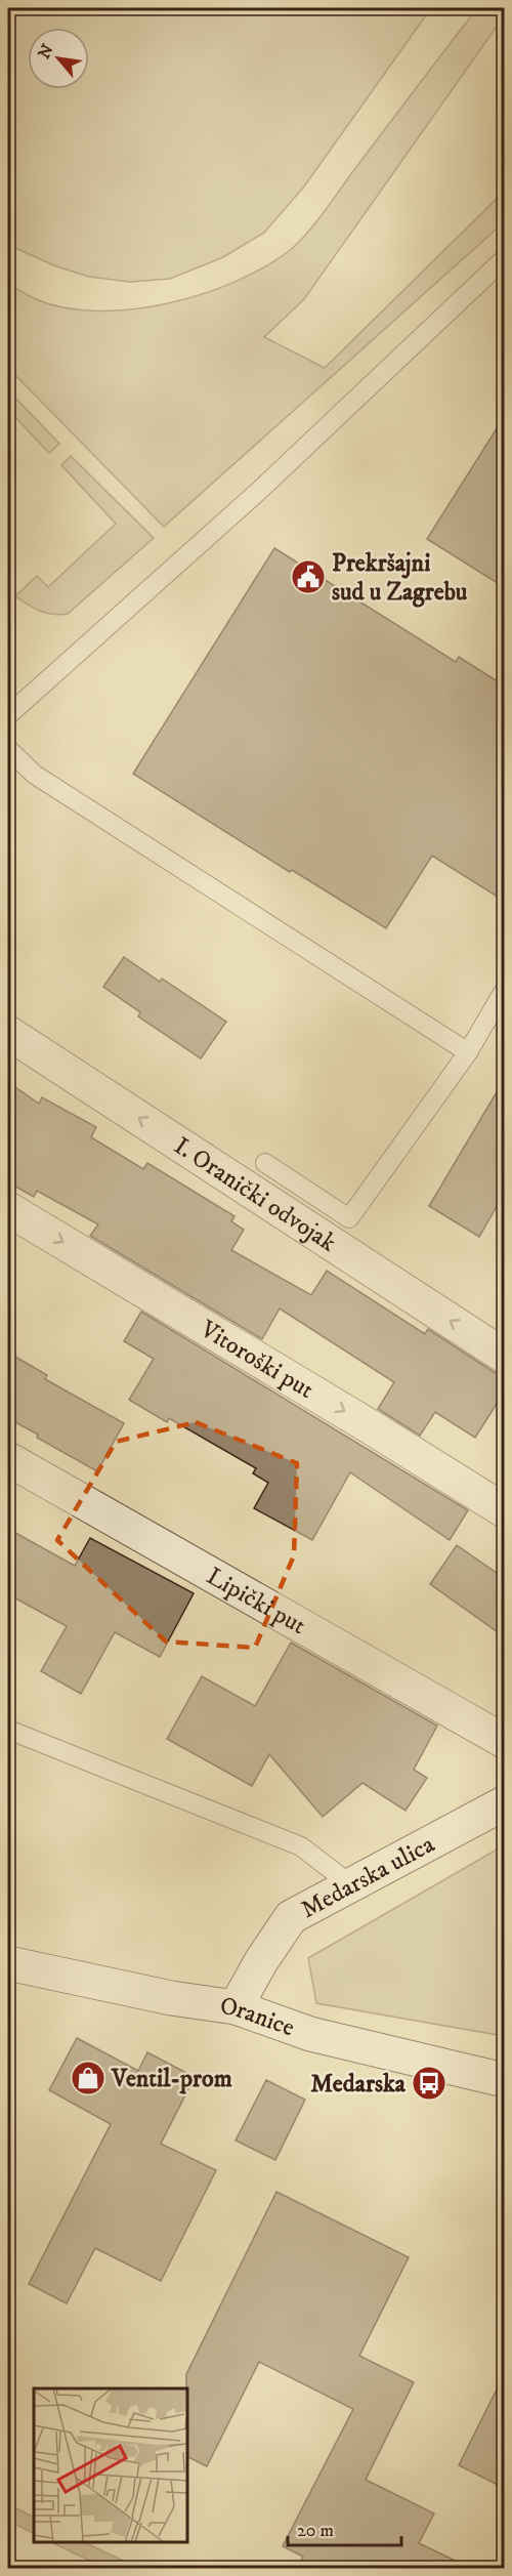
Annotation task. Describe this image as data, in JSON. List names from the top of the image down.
{
  "streets": {
    "street": [
      "I. Oranički odvojak",
      "Vitoroški put",
      "Lipički put",
      "Medarska ulica",
      "Oranice"
    ]
  },
  "crossings": [
    ["Medarska ulica", "Oranice"]
  ],
  "one_way": ["I. Oranički odvojak", "Vitoroški put"],
  "places": {
    "public building": ["Prekršajni sud u Zagrebu"],
    "shop": ["Ventil-prom"],
    "bus stop": ["Medarska"]
  },
  "scale_bar": "20 m",
  "north": "top left"
}
